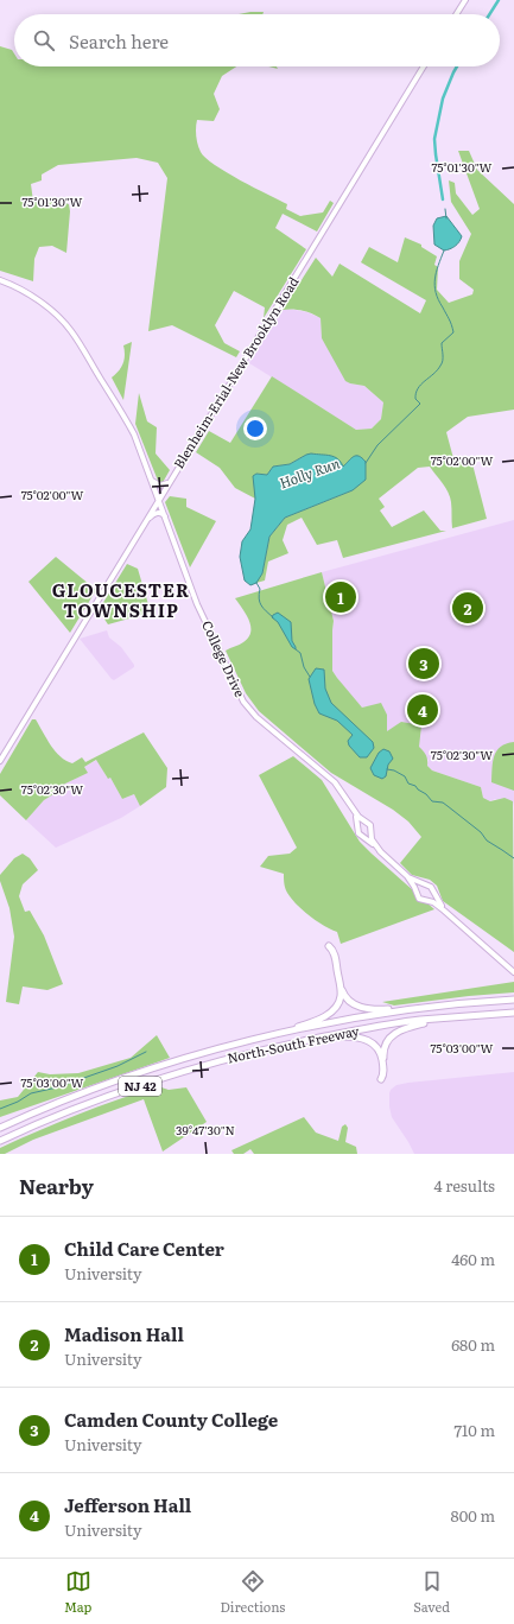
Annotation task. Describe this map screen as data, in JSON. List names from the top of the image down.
{
  "streets": {
    "highway": ["North-South Freeway", "NJ 42"],
    "main road": ["Blenheim-Erial-New Brooklyn Road", "College Drive"]
  },
  "crossings": [
    ["Blenheim-Erial-New Brooklyn Road", "College Drive"]
  ],
  "districts": ["GLOUCESTER TOWNSHIP"],
  "water": ["Holly Run"],
  "page": {
    "search": "Search here",
    "pins": [
      "1",
      "2",
      "3",
      "4"
    ],
    "heading": ["Nearby", "4 results"],
    "list": [
      {
        "mark": "1",
        "name": "Child Care Center",
        "note": "University",
        "value": "460 m"
      },
      {
        "mark": "2",
        "name": "Madison Hall",
        "note": "University",
        "value": "680 m"
      },
      {
        "mark": "3",
        "name": "Camden County College",
        "note": "University",
        "value": "710 m"
      },
      {
        "mark": "4",
        "name": "Jefferson Hall",
        "note": "University",
        "value": "800 m"
      }
    ],
    "nav": ["Map", "Directions", "Saved"]
  },
  "coordinates": [
    "75°01'30\"W",
    "75°02'00\"W",
    "75°02'30\"W",
    "75°03'00\"W",
    "39°47'30\"N"
  ]
}
